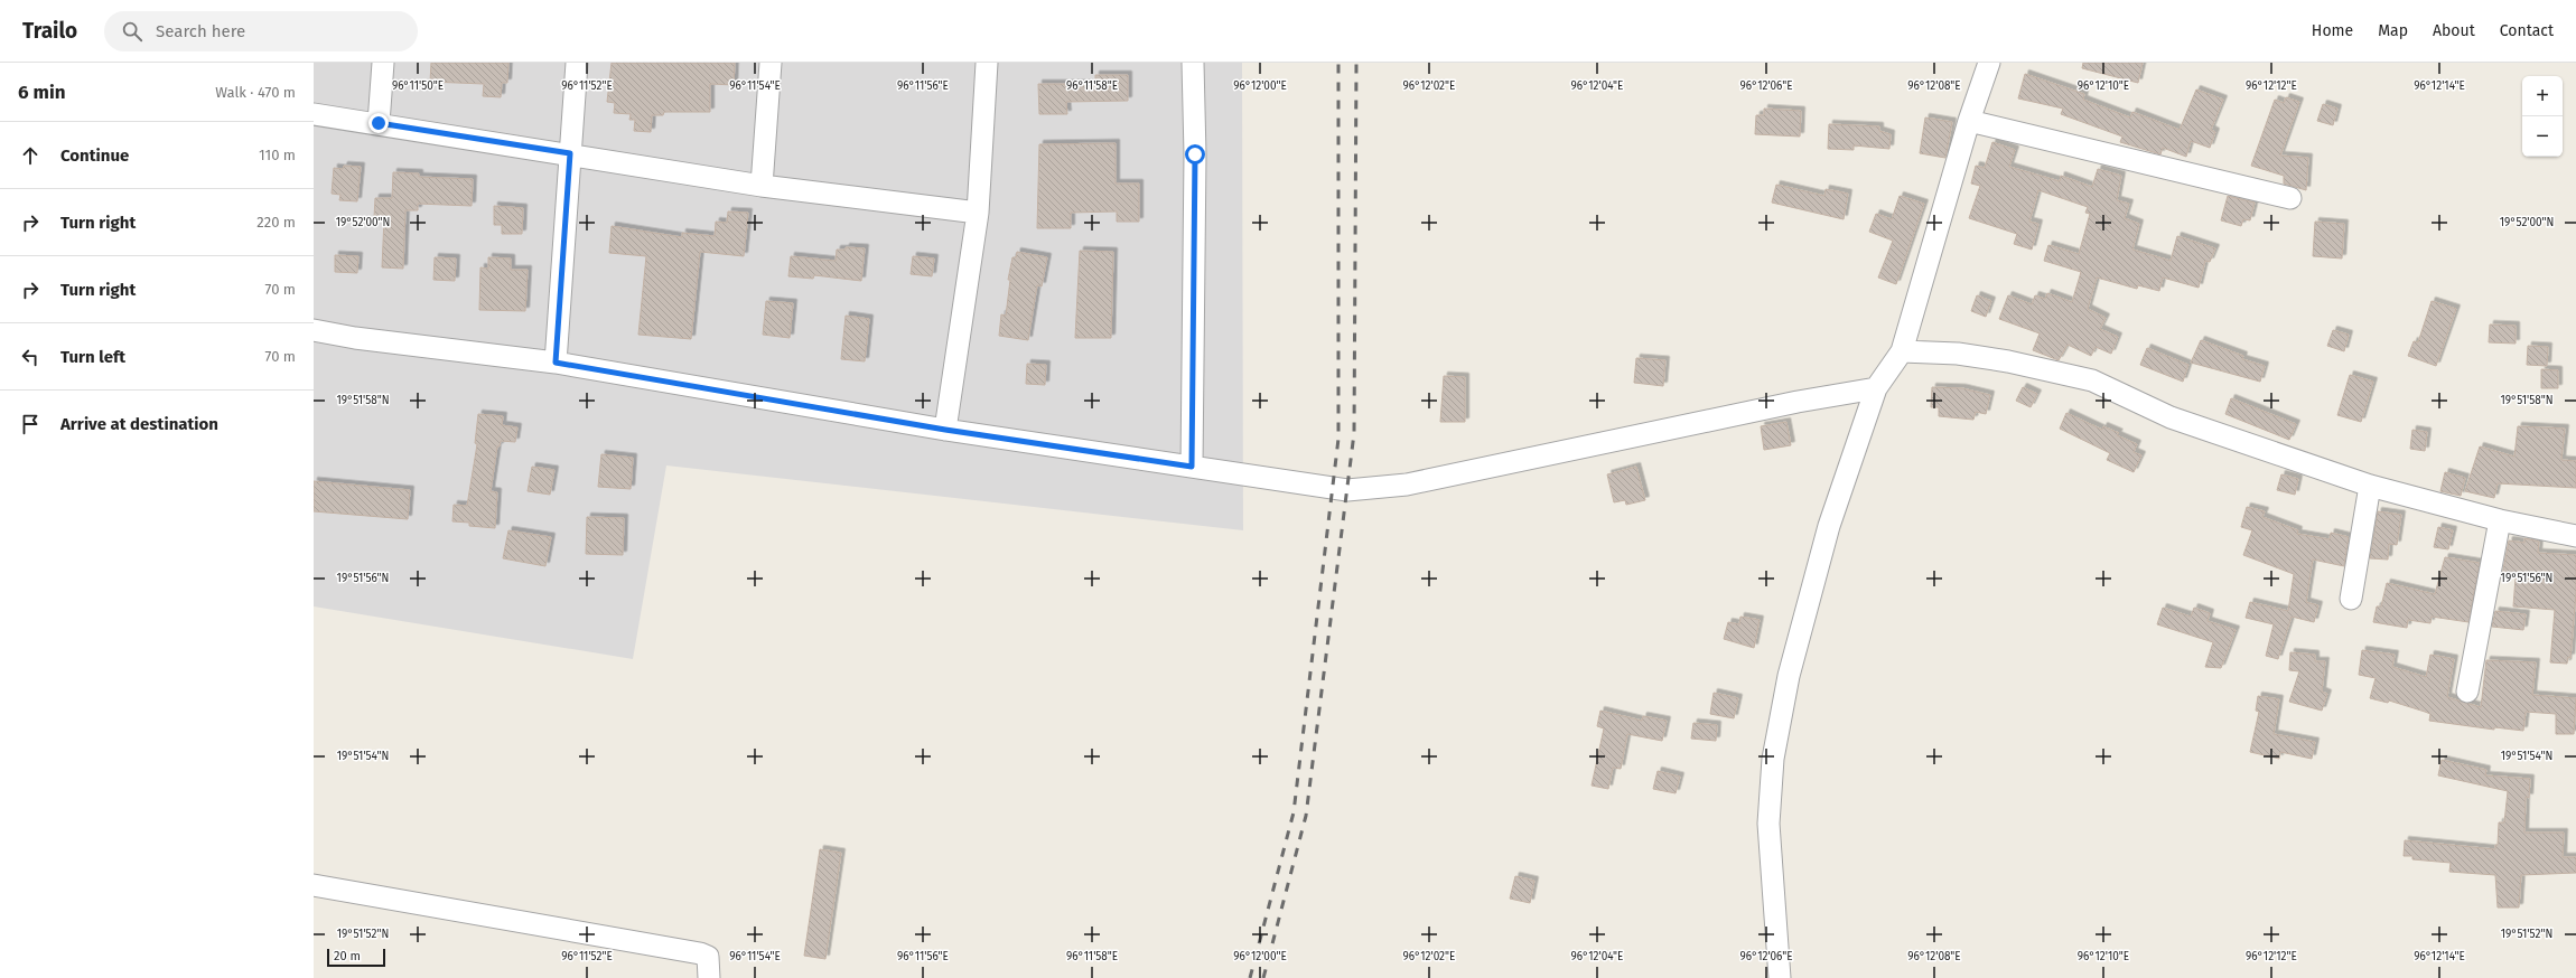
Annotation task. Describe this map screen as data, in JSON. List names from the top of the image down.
{
  "scale_bar": "20 m",
  "page": {
    "header": "Trailo",
    "search": "Search here",
    "nav": [
      "Home",
      "Map",
      "About",
      "Contact"
    ],
    "heading": ["6 min", "Walk · 470 m"],
    "map_buttons": ["+", "−"],
    "list": [
      ["Continue", "110 m"],
      ["Turn right", "220 m"],
      ["Turn right", "70 m"],
      ["Turn left", "70 m"],
      "Arrive at destination"
    ],
    "scale": "20 m"
  },
  "coordinates": [
    "96°11'50\"E",
    "96°11'52\"E",
    "96°11'54\"E",
    "96°11'56\"E",
    "96°11'58\"E",
    "96°12'00\"E",
    "96°12'02\"E",
    "96°12'04\"E",
    "96°12'06\"E",
    "96°12'08\"E",
    "96°12'10\"E",
    "96°12'12\"E",
    "96°12'14\"E",
    "19°52'00\"N",
    "19°51'58\"N",
    "19°51'56\"N",
    "19°51'54\"N",
    "19°51'52\"N"
  ]
}
